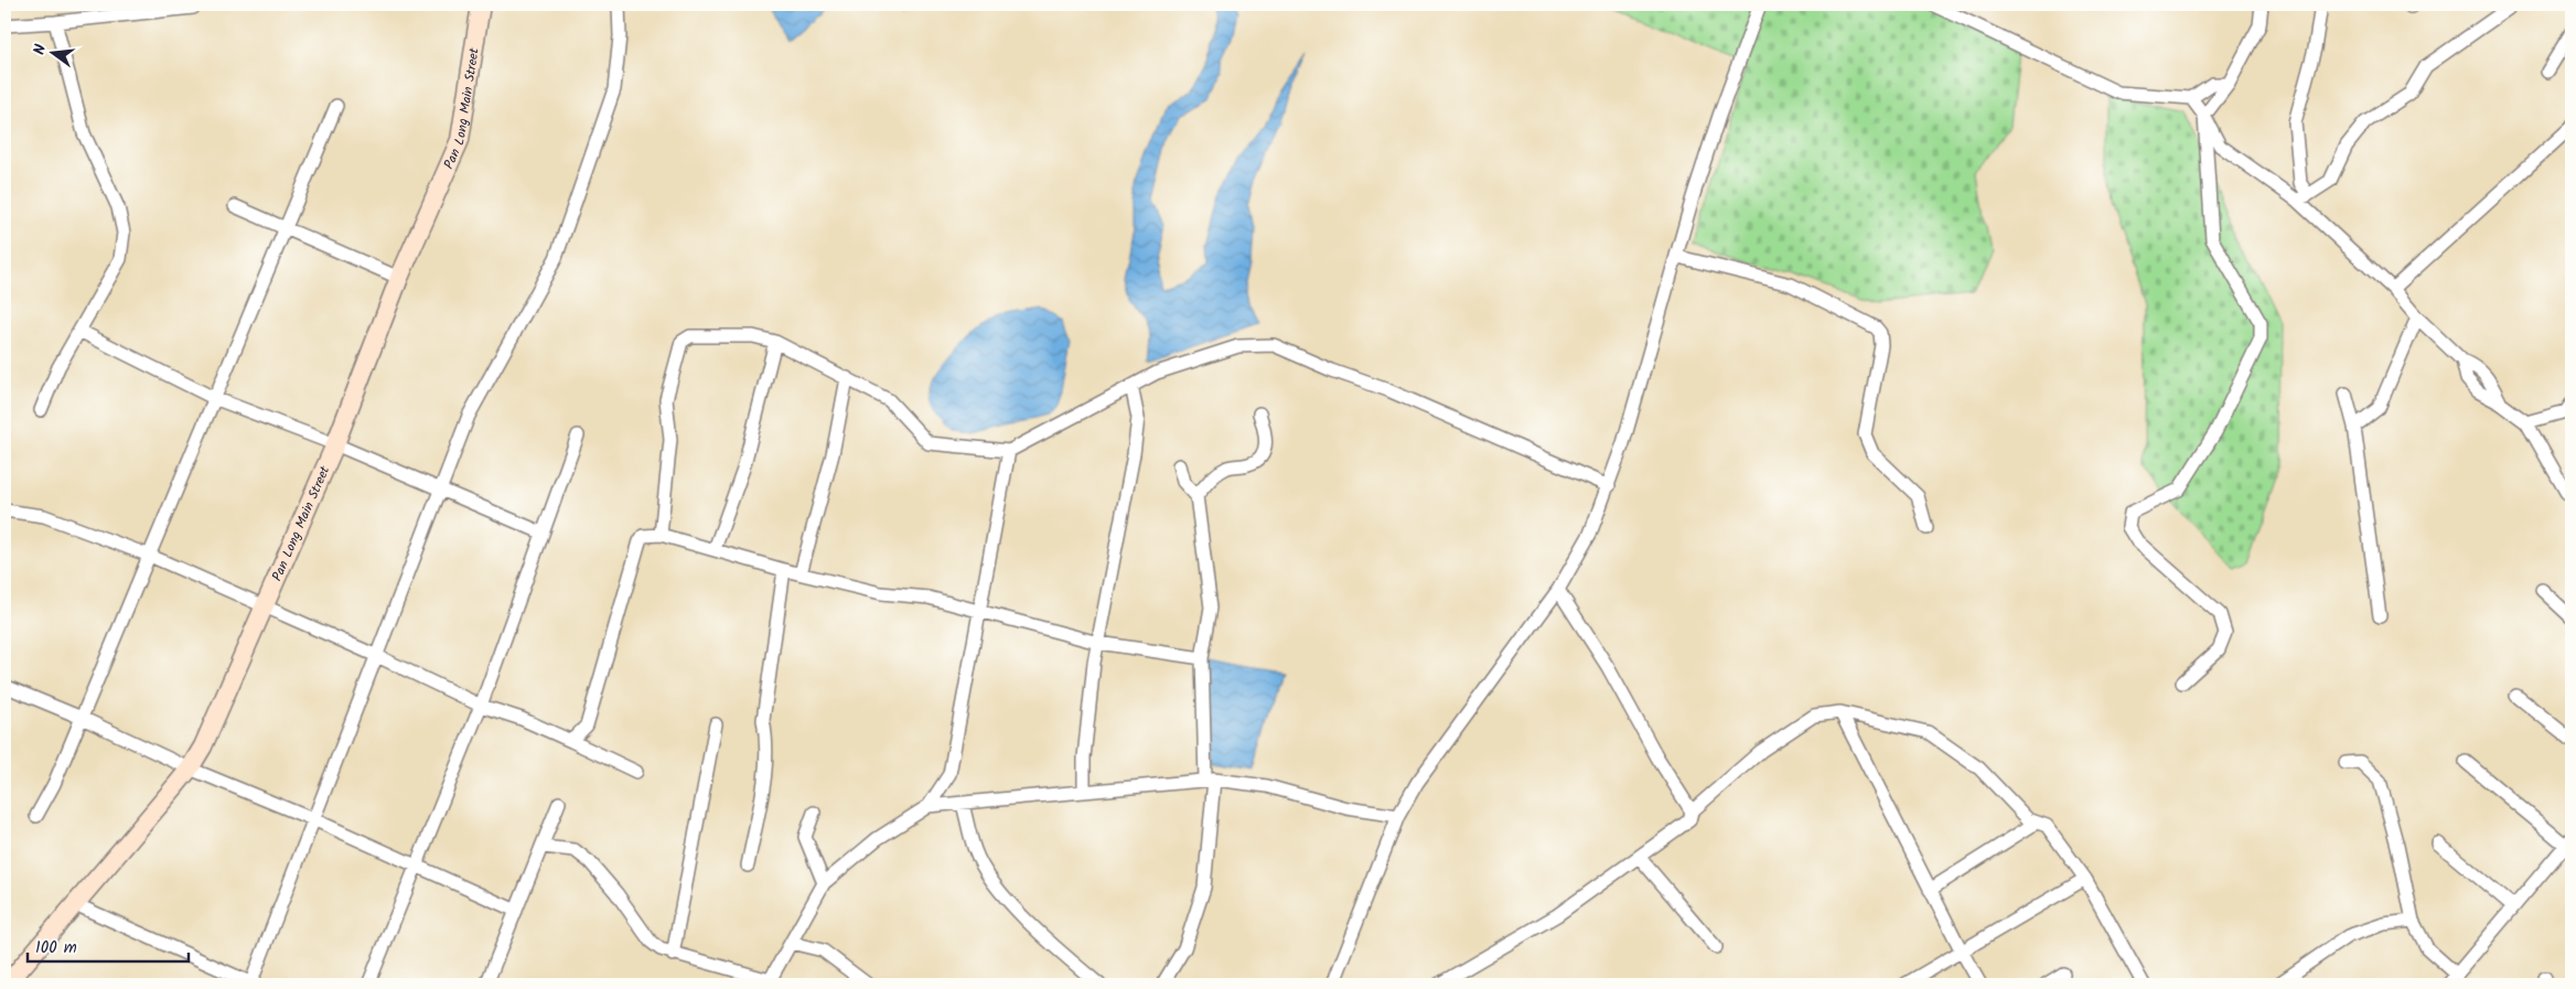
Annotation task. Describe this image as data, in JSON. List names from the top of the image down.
{
  "streets": {
    "street": ["Pan Long Main Street"]
  },
  "scale_bar": "100 m",
  "north": "left"
}
